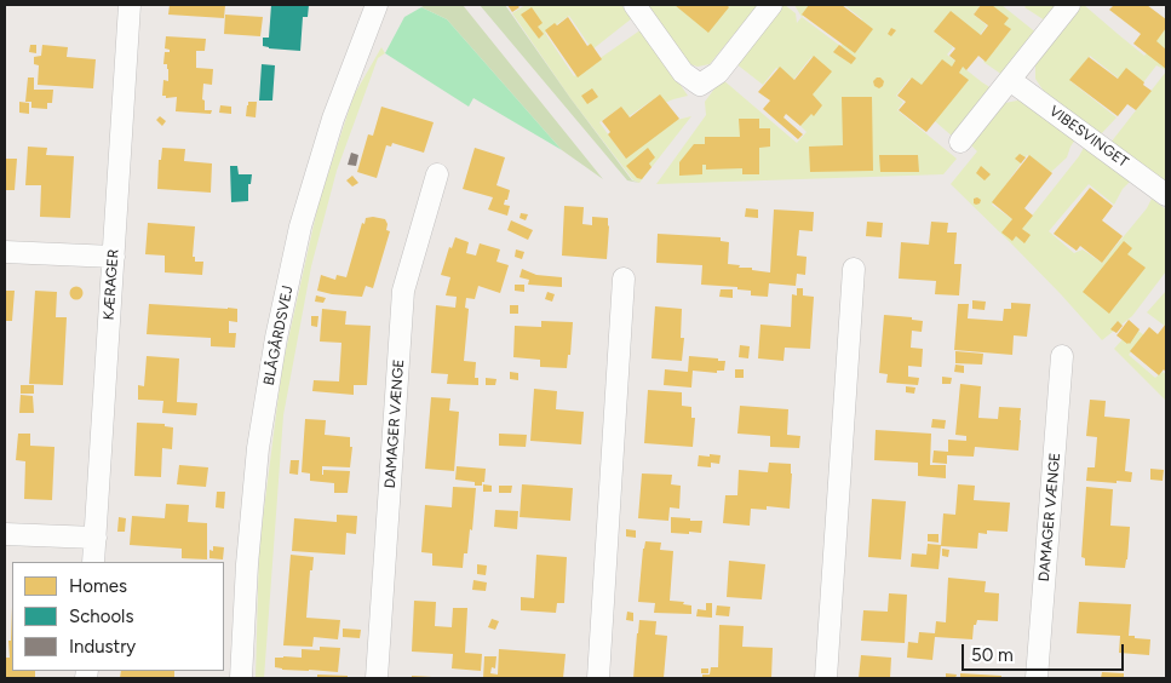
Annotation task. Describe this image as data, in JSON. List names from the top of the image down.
{
  "streets": {
    "street": [
      "VIBESVINGET",
      "KÆRAGER",
      "BLÅGÅRDSVEJ",
      "DAMAGER VÆNGE"
    ]
  },
  "legend": ["Homes", "Schools", "Industry"],
  "scale_bar": "50 m"
}
